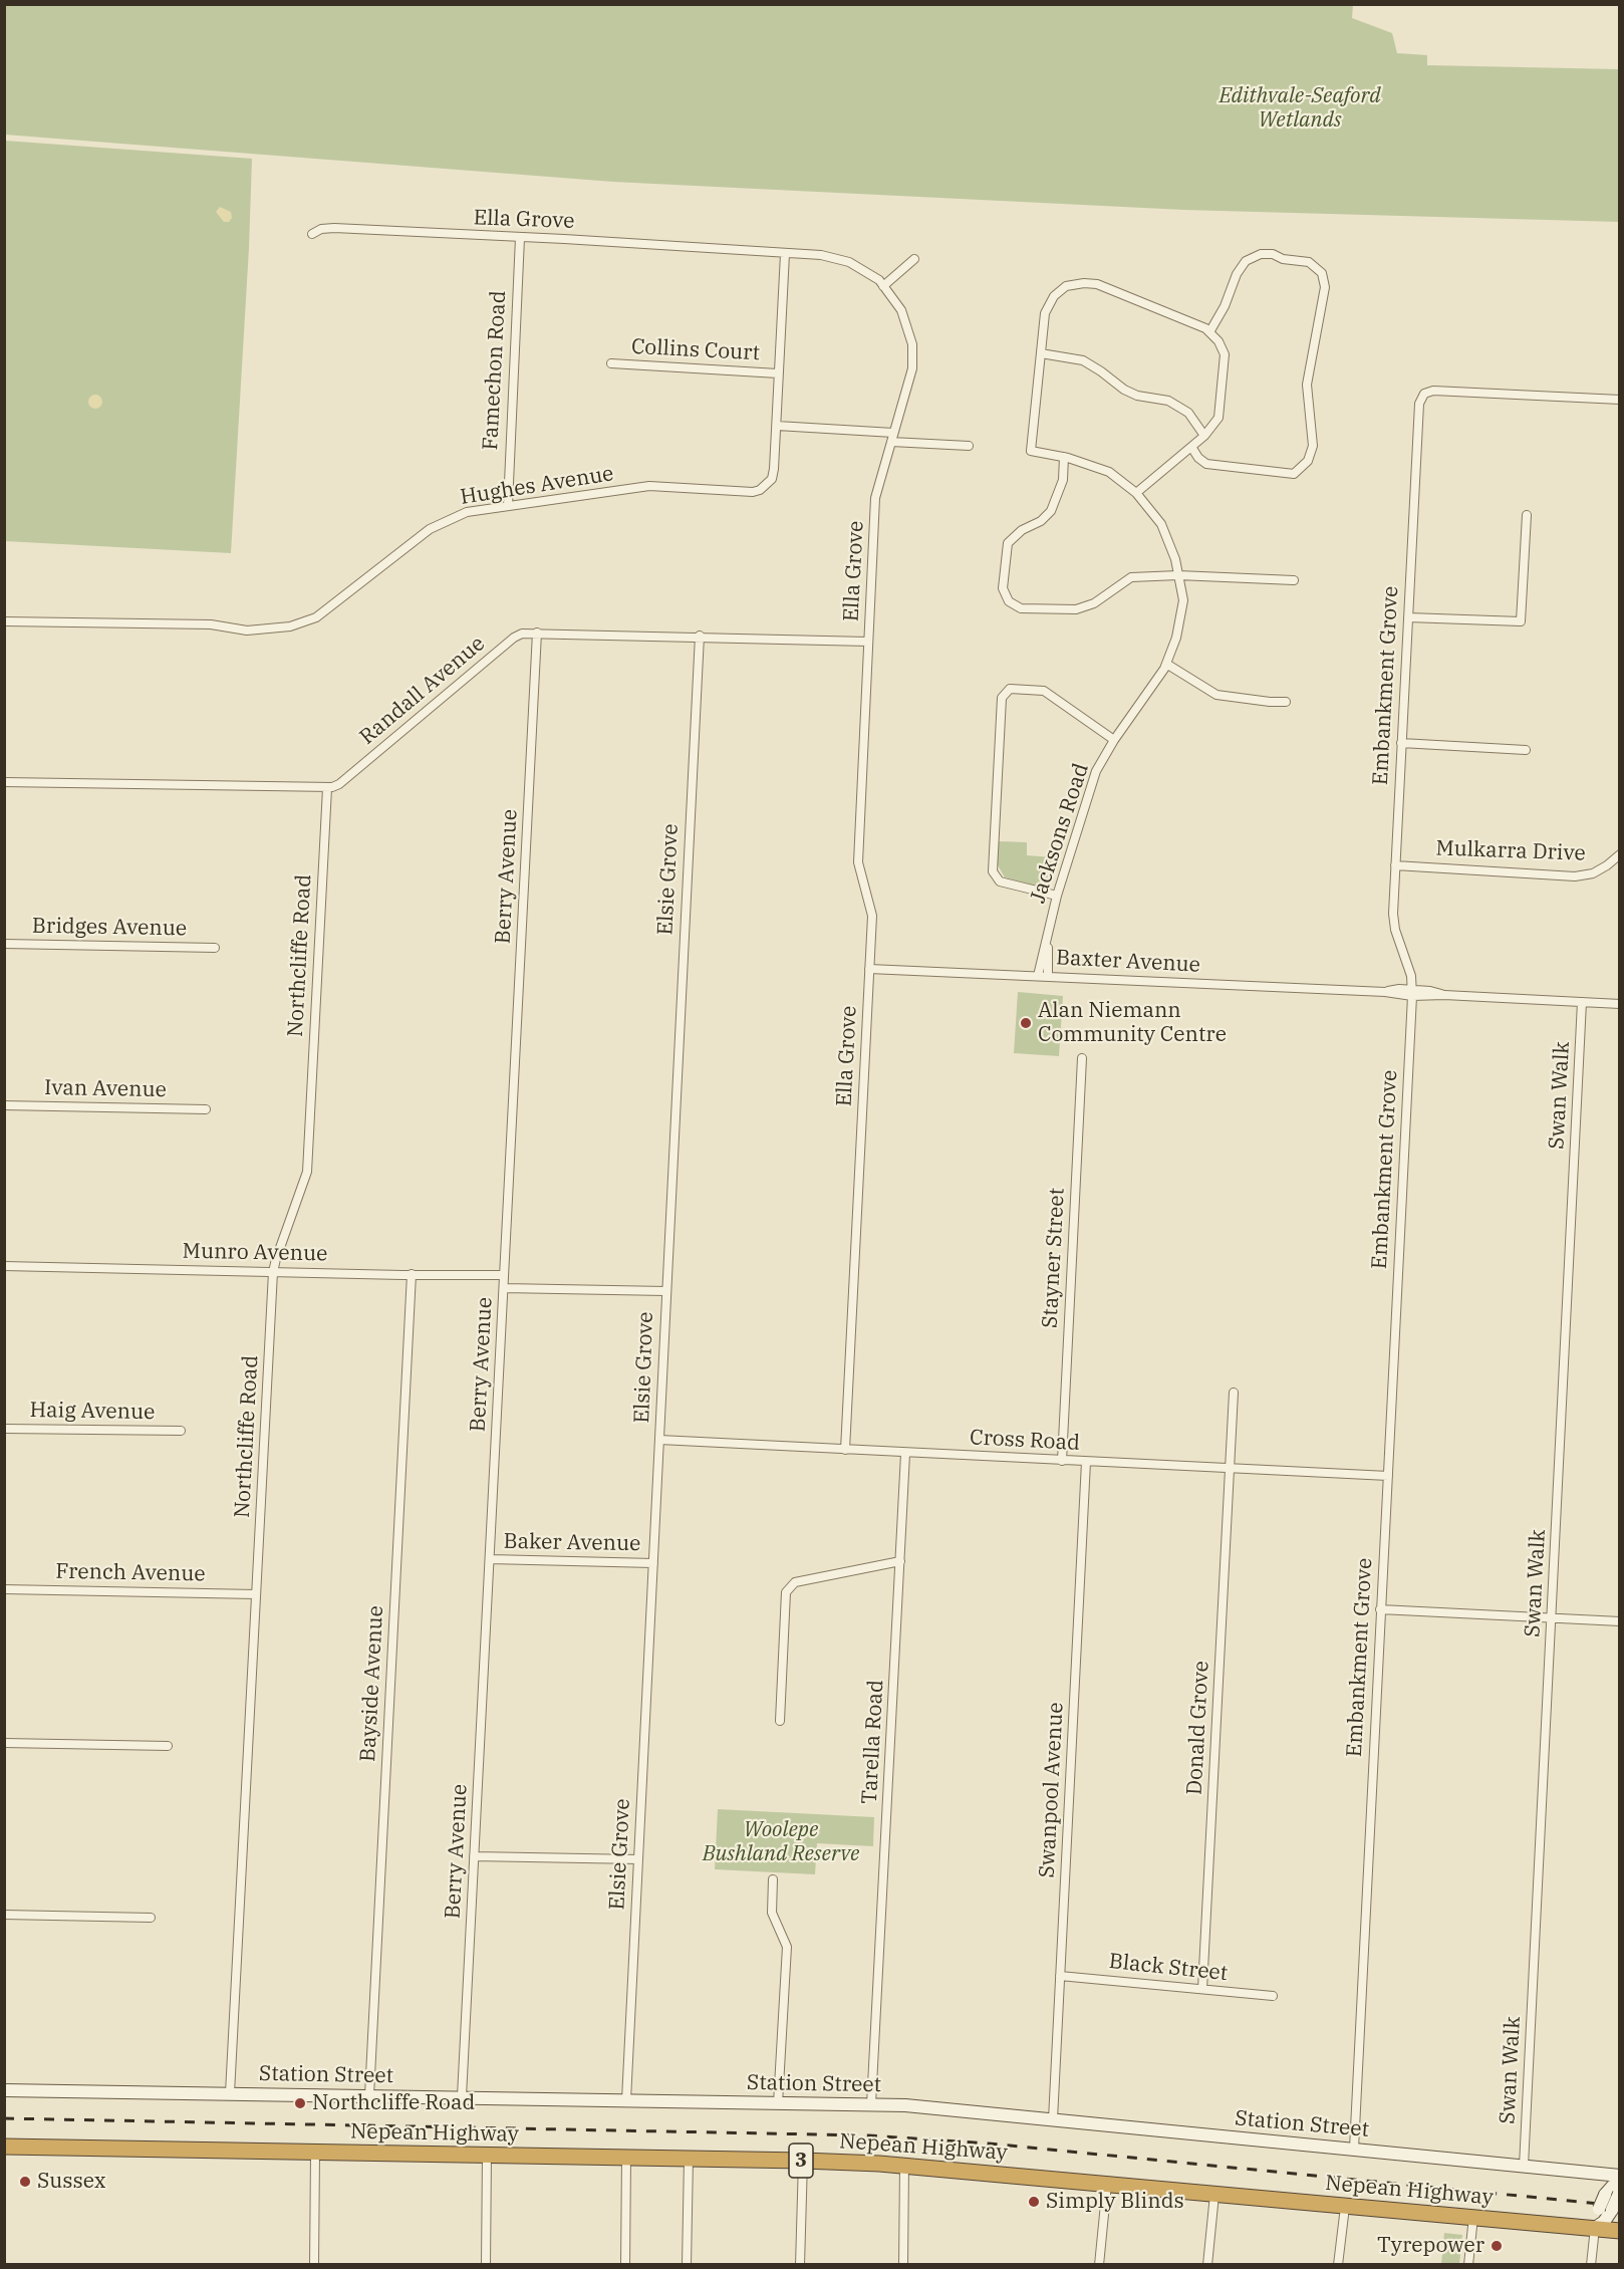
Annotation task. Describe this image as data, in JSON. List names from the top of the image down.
{
  "streets": {
    "highway": ["Nepean Highway", "3"],
    "street": [
      "Ella Grove",
      "Collins Court",
      "Famechon Road",
      "Hughes Avenue",
      "Embankment Grove",
      "Randall Avenue",
      "Jacksons Road",
      "Mulkarra Drive",
      "Berry Avenue",
      "Elsie Grove",
      "Bridges Avenue",
      "Northcliffe Road",
      "Baxter Avenue",
      "Ivan Avenue",
      "Swan Walk",
      "Munro Avenue",
      "Stayner Street",
      "Haig Avenue",
      "Cross Road",
      "Baker Avenue",
      "French Avenue",
      "Bayside Avenue",
      "Donald Grove",
      "Tarella Road",
      "Swanpool Avenue",
      "Black Street",
      "Station Street"
    ]
  },
  "crossings": [
    ["Ella Grove", "Famechon Road"],
    ["Ella Grove", "Hughes Avenue"],
    ["Ella Grove", "Randall Avenue"],
    ["Ella Grove", "Baxter Avenue"],
    ["Ella Grove", "Cross Road"],
    ["Collins Court", "Hughes Avenue"],
    ["Famechon Road", "Hughes Avenue"],
    ["Embankment Grove", "Mulkarra Drive"],
    ["Embankment Grove", "Baxter Avenue"],
    ["Embankment Grove", "Cross Road"],
    ["Embankment Grove", "Station Street"],
    ["Randall Avenue", "Berry Avenue"],
    ["Randall Avenue", "Elsie Grove"],
    ["Randall Avenue", "Northcliffe Road"],
    ["Jacksons Road", "Baxter Avenue"],
    ["Berry Avenue", "Munro Avenue"],
    ["Berry Avenue", "Baker Avenue"],
    ["Berry Avenue", "Station Street"],
    ["Elsie Grove", "Cross Road"],
    ["Elsie Grove", "Baker Avenue"],
    ["Elsie Grove", "Station Street"],
    ["Northcliffe Road", "Munro Avenue"],
    ["Northcliffe Road", "French Avenue"],
    ["Northcliffe Road", "Station Street"],
    ["Baxter Avenue", "Swan Walk"],
    ["Swan Walk", "Station Street"],
    ["Munro Avenue", "Bayside Avenue"],
    ["Stayner Street", "Cross Road"],
    ["Cross Road", "Donald Grove"],
    ["Cross Road", "Tarella Road"],
    ["Cross Road", "Swanpool Avenue"],
    ["Bayside Avenue", "Station Street"],
    ["Donald Grove", "Black Street"],
    ["Tarella Road", "Station Street"],
    ["Swanpool Avenue", "Black Street"],
    ["Swanpool Avenue", "Station Street"]
  ],
  "parks": ["Edithvale-Seaford Wetlands", "Woolepe Bushland Reserve"],
  "places": [
    "Alan Niemann Community Centre",
    "Northcliffe Road",
    "Sussex",
    "Simply Blinds",
    "Tyrepower"
  ]
}
